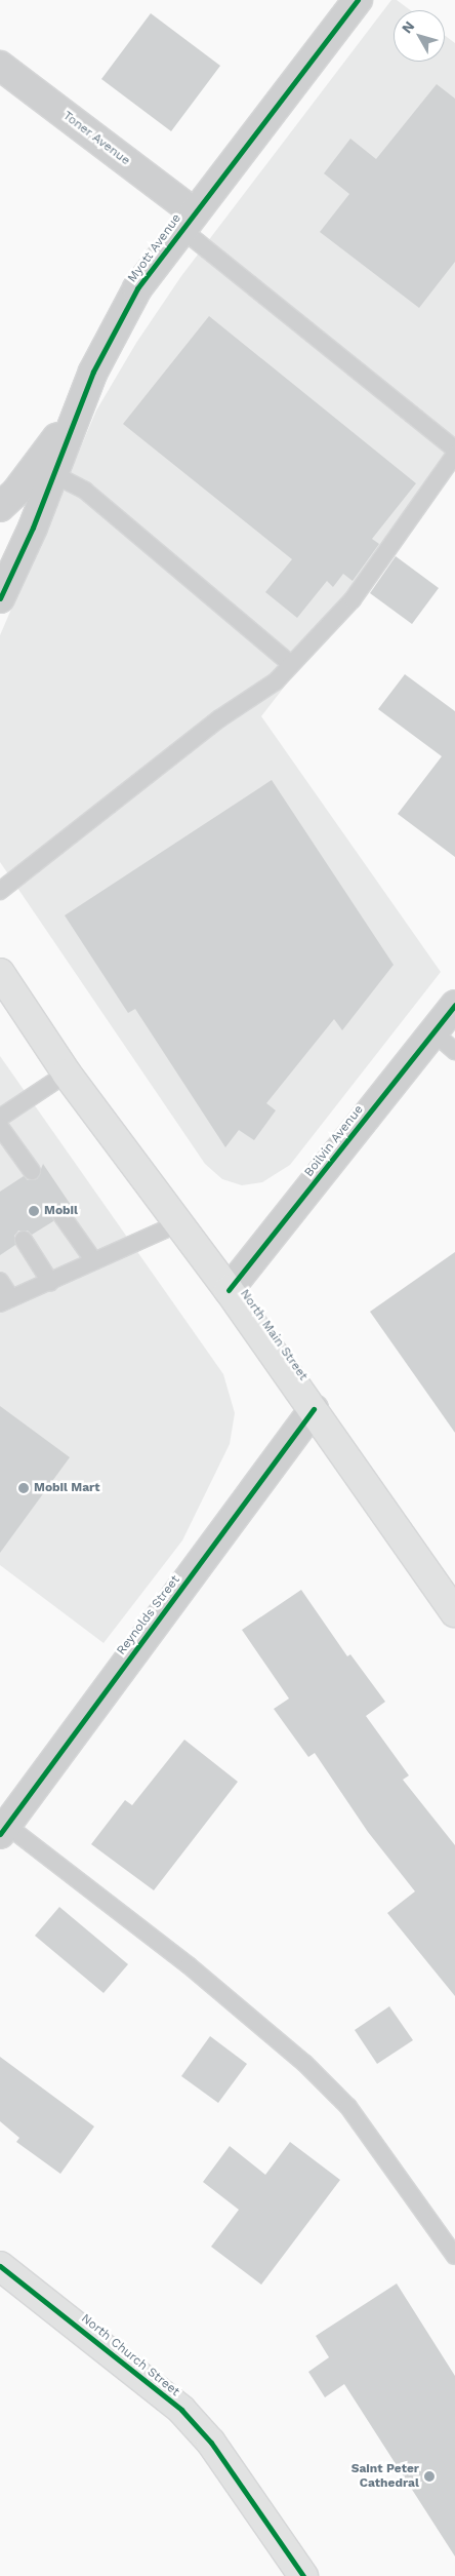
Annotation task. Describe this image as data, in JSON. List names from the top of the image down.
{
  "streets": {
    "main road": ["North Main Street", "North Church Street"],
    "street": [
      "Toner Avenue",
      "Myott Avenue",
      "Boilvin Avenue",
      "Reynolds Street"
    ]
  },
  "crossings": [
    ["Toner Avenue", "Myott Avenue"],
    ["Boilvin Avenue", "North Main Street"],
    ["North Main Street", "Reynolds Street"]
  ],
  "places": ["Mobil", "Mobil Mart", "Saint Peter Cathedral"],
  "north": "top left"
}
